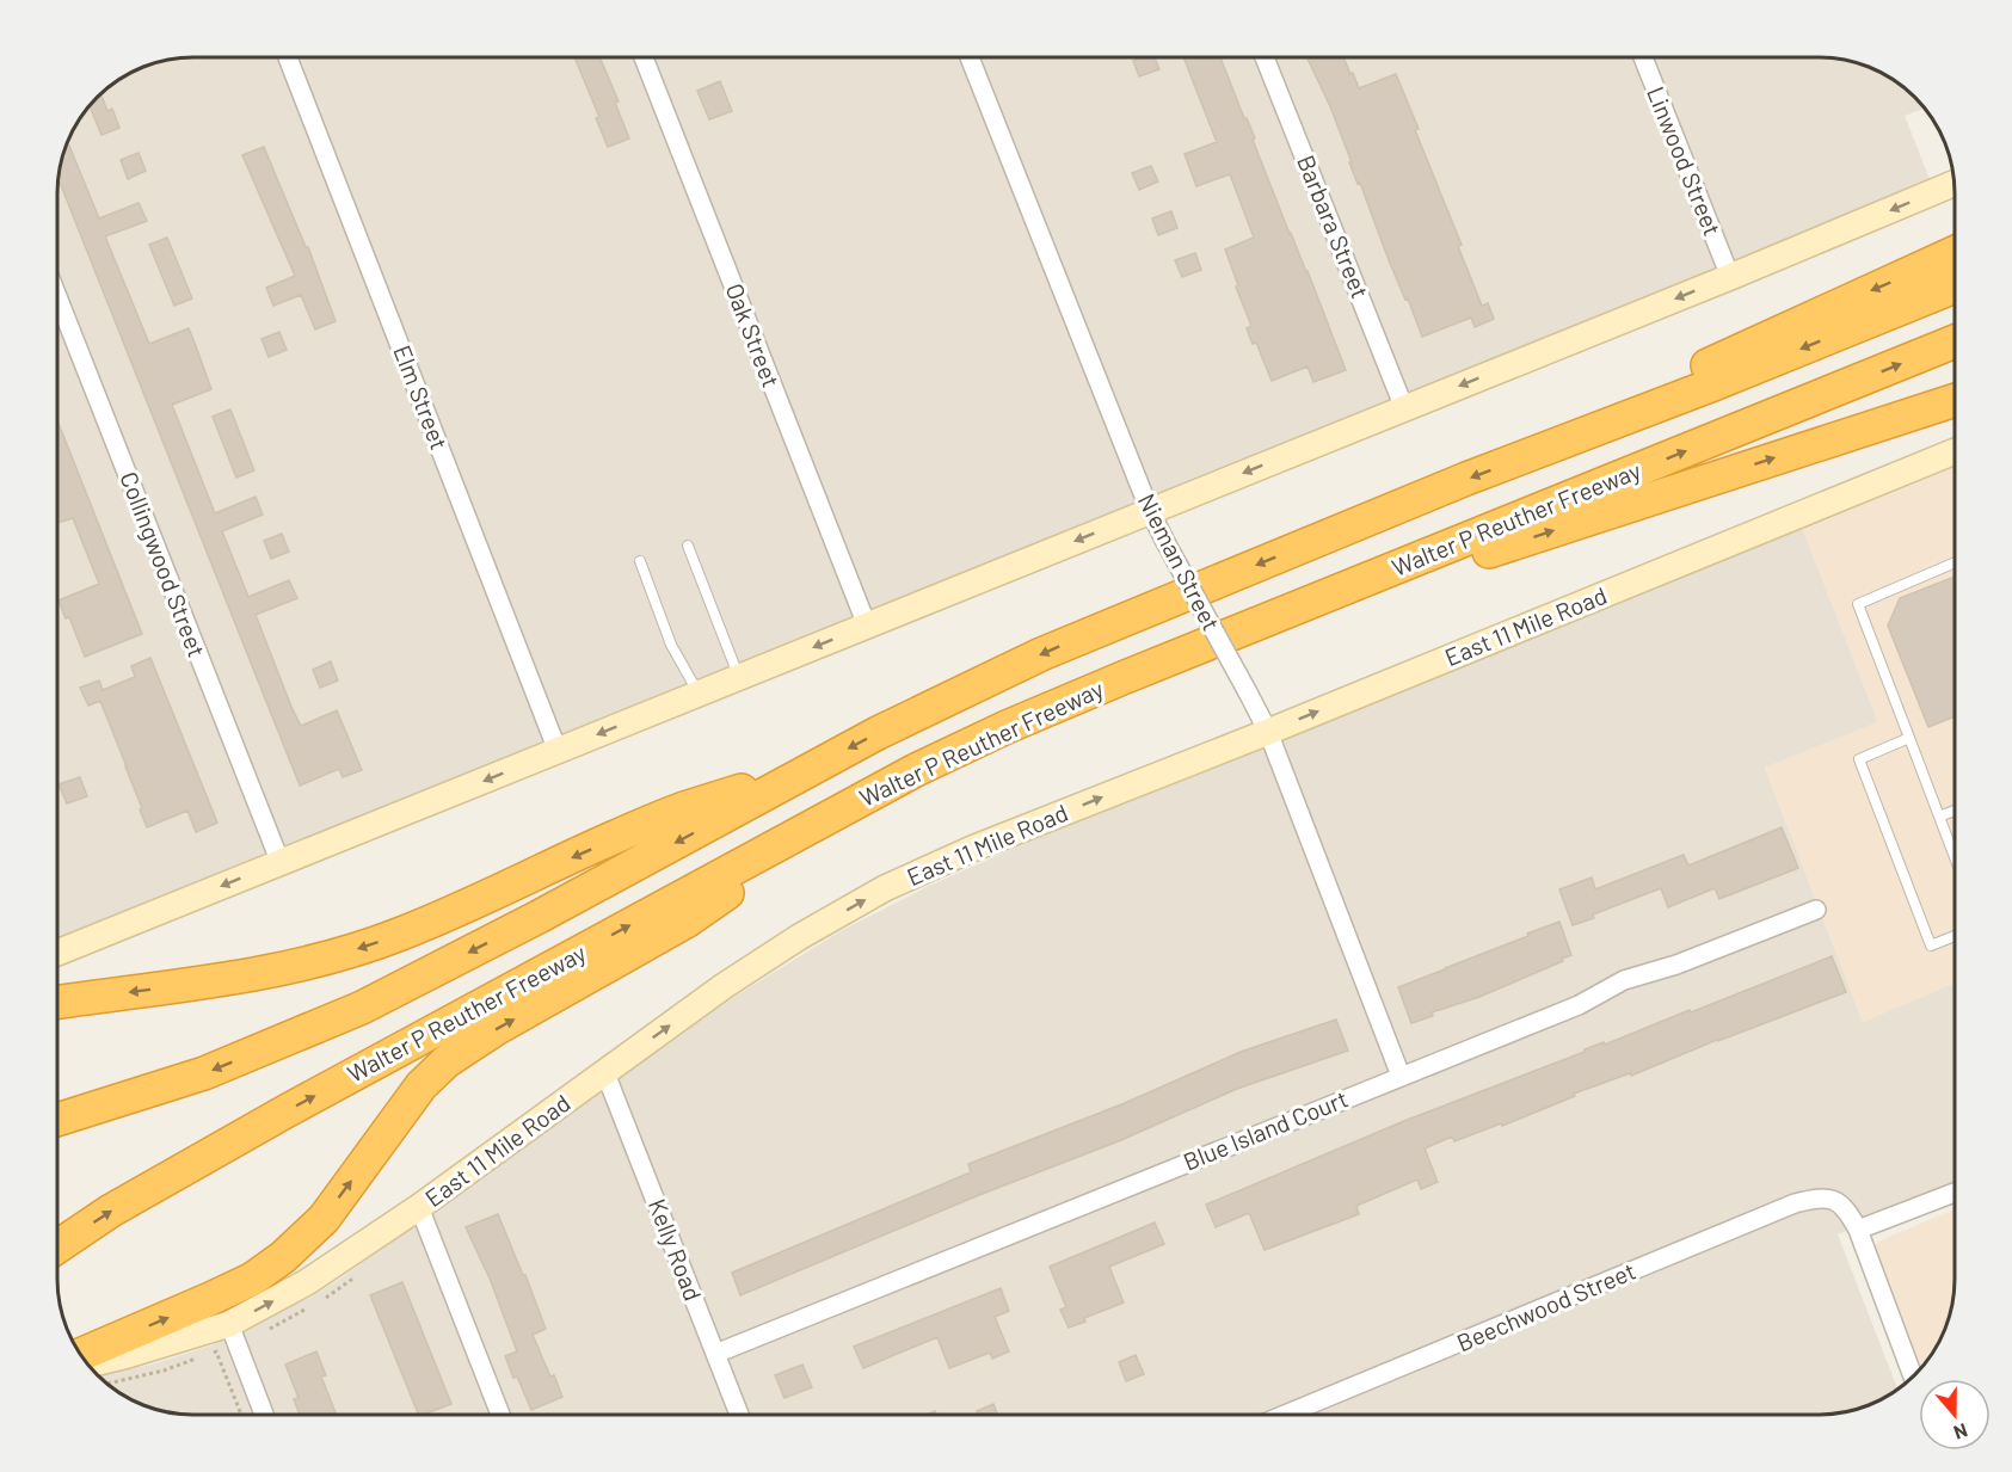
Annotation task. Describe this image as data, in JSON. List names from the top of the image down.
{
  "streets": {
    "highway": ["Walter P Reuther Freeway"],
    "main road": ["East 11 Mile Road"],
    "street": [
      "Linwood Street",
      "Barbara Street",
      "Oak Street",
      "Elm Street",
      "Nieman Street",
      "Collingwood Street",
      "Blue Island Court",
      "Kelly Road",
      "Beechwood Street"
    ]
  },
  "crossings": [
    ["Nieman Street", "East 11 Mile Road"],
    ["Nieman Street", "Blue Island Court"],
    ["East 11 Mile Road", "Kelly Road"],
    ["Blue Island Court", "Kelly Road"]
  ],
  "one_way": ["East 11 Mile Road"],
  "north": "bottom"
}
